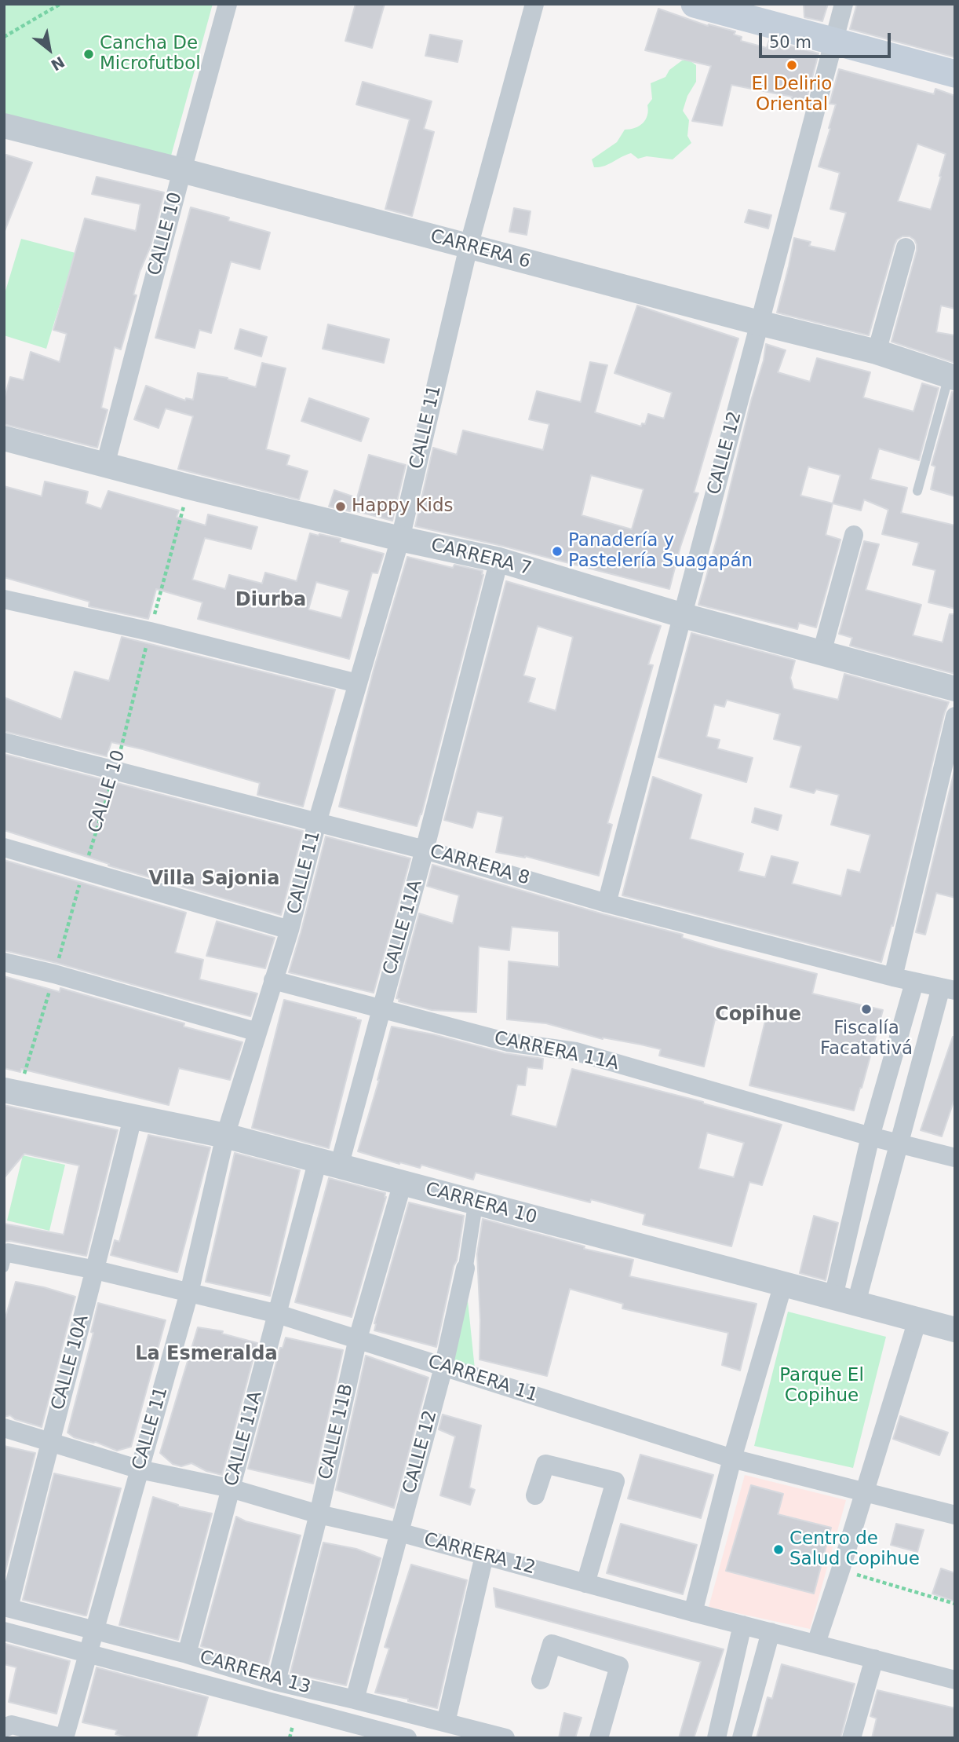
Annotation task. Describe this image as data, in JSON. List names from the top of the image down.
{
  "streets": {
    "street": [
      "CALLE 10",
      "CARRERA 6",
      "CALLE 11",
      "CALLE 12",
      "CARRERA 7",
      "CARRERA 8",
      "CALLE 11A",
      "CARRERA 11A",
      "CARRERA 10",
      "CALLE 10A",
      "CARRERA 11",
      "CALLE 11B",
      "CARRERA 12",
      "CARRERA 13"
    ]
  },
  "crossings": [
    ["CALLE 10", "CARRERA 6"],
    ["CALLE 10", "CARRERA 7"],
    ["CALLE 10", "CARRERA 8"],
    ["CALLE 10", "CARRERA 10"],
    ["CARRERA 6", "CALLE 11"],
    ["CARRERA 6", "CALLE 12"],
    ["CALLE 11", "CARRERA 7"],
    ["CALLE 11", "CARRERA 8"],
    ["CALLE 11", "CARRERA 11A"],
    ["CALLE 11", "CARRERA 10"],
    ["CALLE 11", "CARRERA 11"],
    ["CALLE 11", "CARRERA 12"],
    ["CALLE 11", "CARRERA 13"],
    ["CALLE 12", "CARRERA 7"],
    ["CALLE 12", "CARRERA 8"],
    ["CALLE 12", "CARRERA 10"],
    ["CALLE 12", "CARRERA 11"],
    ["CALLE 12", "CARRERA 12"],
    ["CALLE 12", "CARRERA 13"],
    ["CARRERA 7", "CALLE 11A"],
    ["CARRERA 8", "CALLE 11A"],
    ["CALLE 11A", "CARRERA 11A"],
    ["CALLE 11A", "CARRERA 10"],
    ["CALLE 11A", "CARRERA 11"],
    ["CALLE 11A", "CARRERA 12"],
    ["CALLE 11A", "CARRERA 13"],
    ["CARRERA 10", "CALLE 10A"],
    ["CARRERA 10", "CALLE 11B"],
    ["CALLE 10A", "CARRERA 11"],
    ["CALLE 10A", "CARRERA 12"],
    ["CALLE 10A", "CARRERA 13"],
    ["CARRERA 11", "CALLE 11B"],
    ["CALLE 11B", "CARRERA 12"],
    ["CALLE 11B", "CARRERA 13"]
  ],
  "districts": [
    "Diurba",
    "Villa Sajonia",
    "Copihue",
    "La Esmeralda"
  ],
  "parks": ["Parque El Copihue"],
  "places": [
    "Cancha De Microfutbol",
    "El Delirio Oriental",
    "Happy Kids",
    "Panadería y Pastelería Suagapán",
    "Fiscalía Facatativá",
    "Centro de Salud Copihue"
  ],
  "scale_bar": "50 m",
  "north": "bottom right"
}
